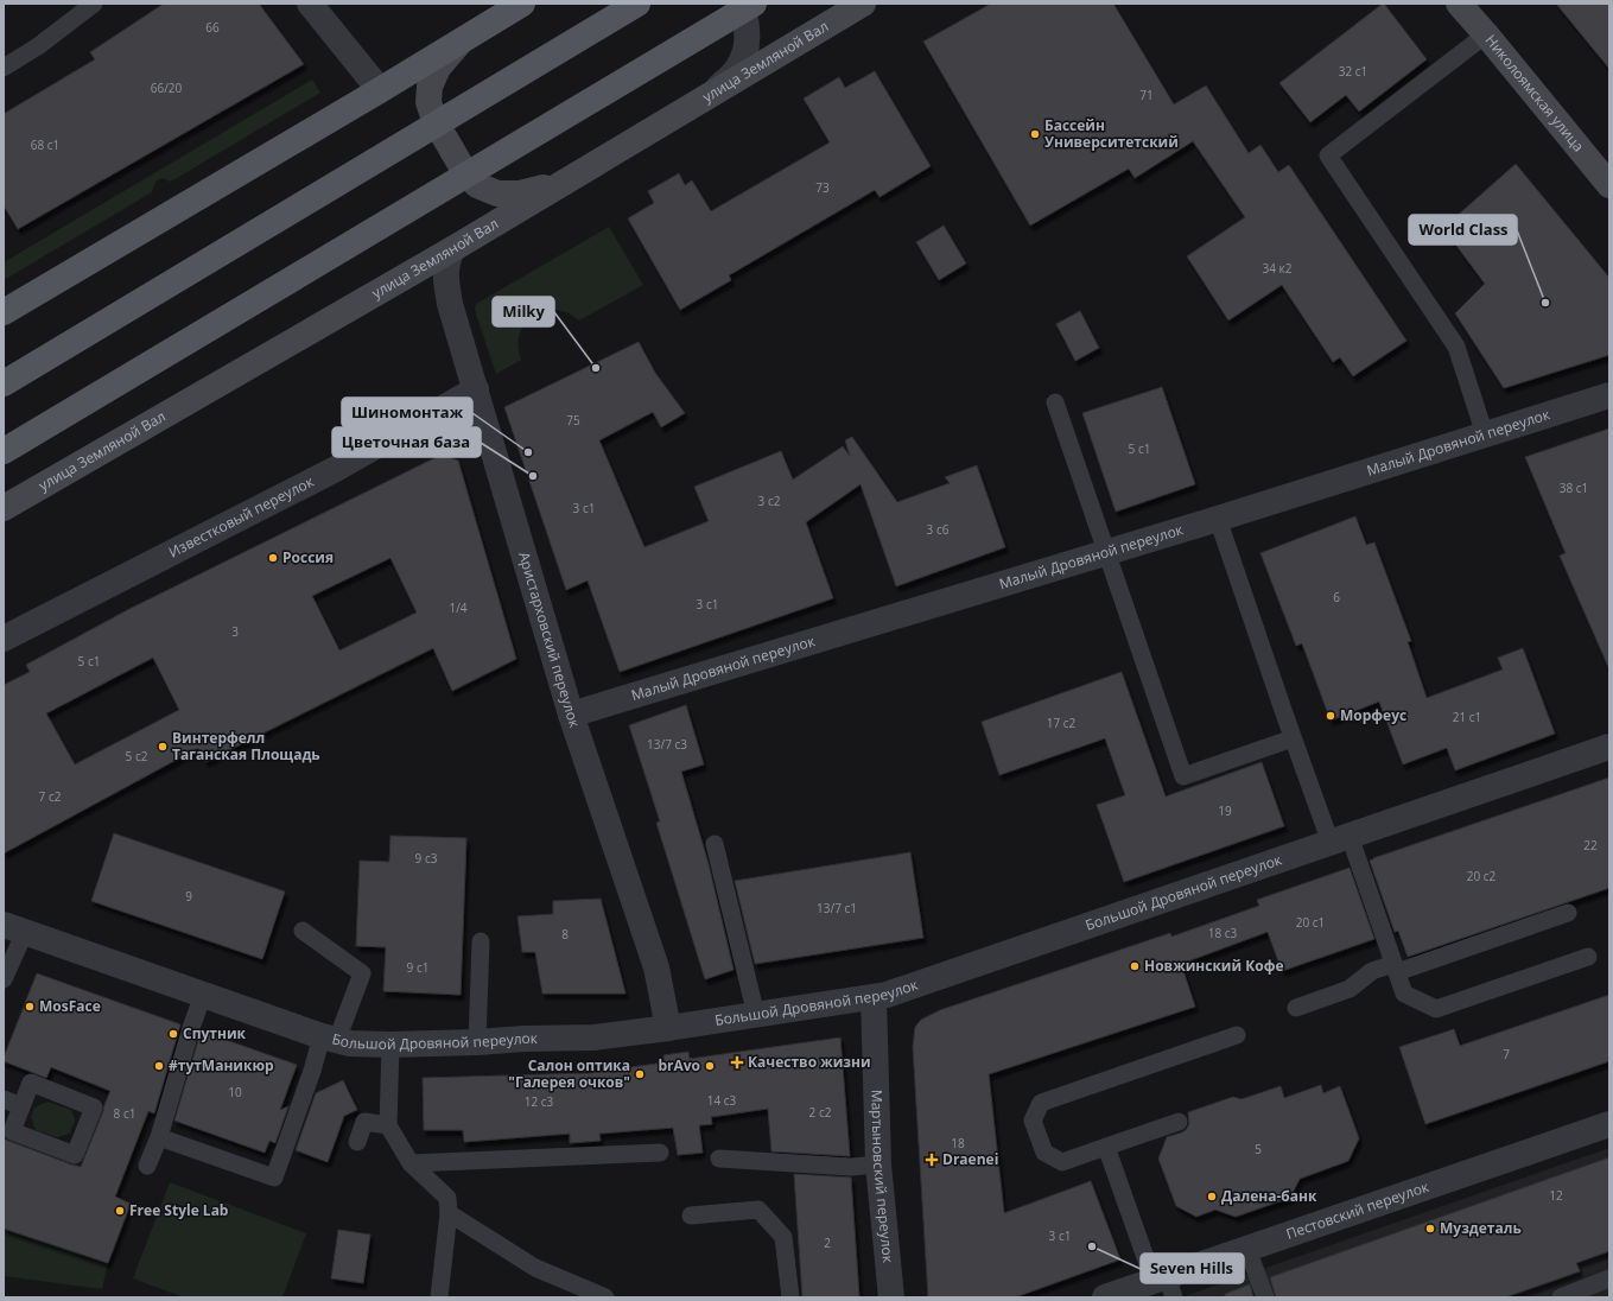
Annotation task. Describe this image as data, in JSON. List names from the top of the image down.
{
  "streets": {
    "main road": ["улица Земляной Вал", "Николоямская улица"],
    "street": [
      "Малый Дровяной переулок",
      "Известковый переулок",
      "Аристарховский переулок",
      "Большой Дровяной переулок",
      "Мартыновский переулок",
      "Пестовский переулок"
    ]
  },
  "crossings": [
    ["улица Земляной Вал", "Аристарховский переулок"],
    ["Малый Дровяной переулок", "Аристарховский переулок"],
    ["Известковый переулок", "Аристарховский переулок"],
    ["Аристарховский переулок", "Большой Дровяной переулок"],
    ["Большой Дровяной переулок", "Мартыновский переулок"]
  ],
  "places": {
    "other": [
      "Бассейн Университетский",
      "World Class",
      "Milky",
      "Шиномонтаж",
      "Цветочная база",
      "Россия",
      "Морфеус",
      "Винтерфелл Таганская Площадь",
      "Новжинский Кофе",
      "MosFace",
      "Спутник",
      "#тутМаникюр",
      "brAvo",
      "Салон оптика \"Галерея очков\"",
      "Далена-банк",
      "Free Style Lab",
      "Муздеталь",
      "Seven Hills"
    ],
    "health": ["Качество жизни", "Draenei"]
  },
  "house_numbers": [
    "66",
    "32 с1",
    "66/20",
    "71",
    "68 с1",
    "73",
    "34 к2",
    "75",
    "5 с1",
    "38 с1",
    "3 с2",
    "3 с1",
    "3 с6",
    "6",
    "3 с1",
    "1/4",
    "3",
    "5 с1",
    "21 с1",
    "17 с2",
    "13/7 с3",
    "5 с2",
    "7 с2",
    "19",
    "22",
    "9 с3",
    "20 с2",
    "9",
    "13/7 с1",
    "20 с1",
    "18 с3",
    "8",
    "9 с1",
    "7",
    "10",
    "14 с3",
    "12 с3",
    "2 с2",
    "8 с1",
    "18",
    "5",
    "12",
    "3 с1",
    "2"
  ]
}
